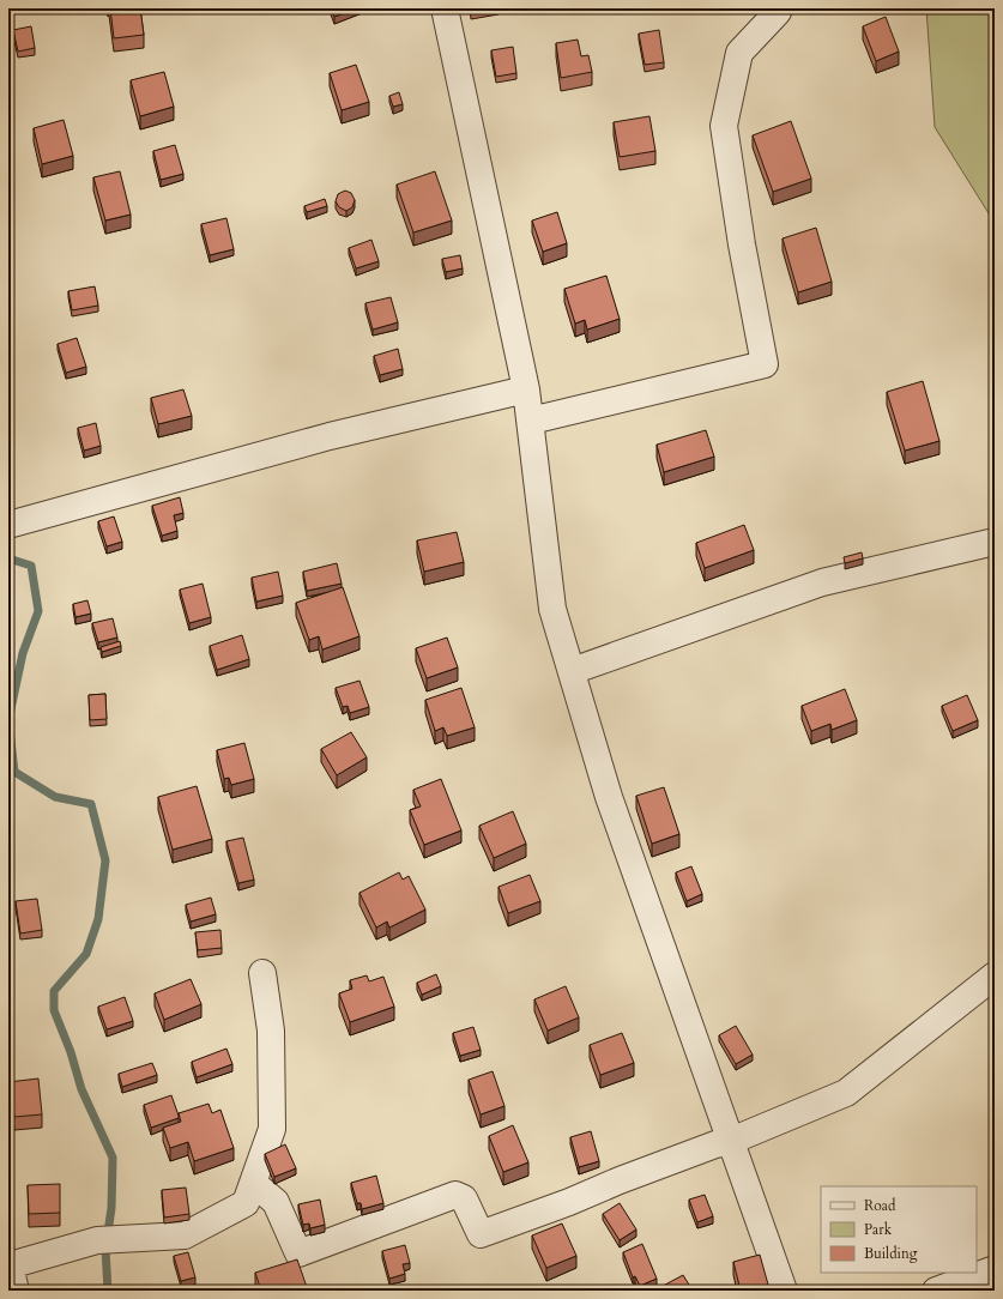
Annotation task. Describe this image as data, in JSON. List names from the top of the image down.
{
  "legend": ["Road", "Park", "Building"]
}
